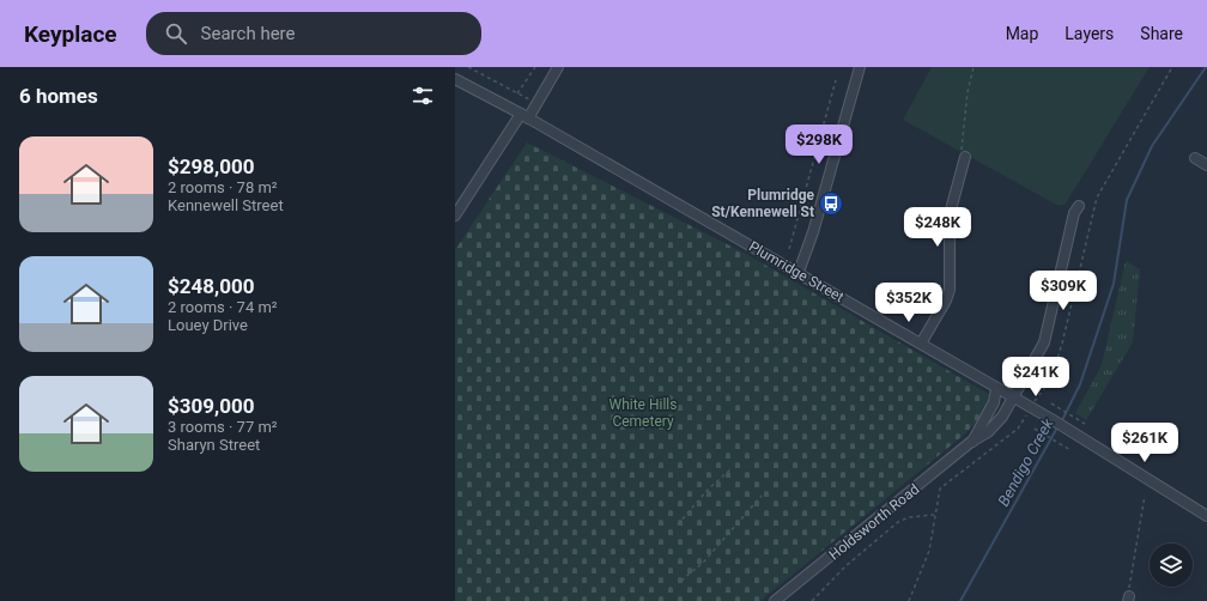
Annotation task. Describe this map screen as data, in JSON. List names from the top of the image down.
{
  "streets": {
    "street": ["Plumridge Street", "Holdsworth Road"]
  },
  "crossings": [
    ["Plumridge Street", "Holdsworth Road"]
  ],
  "water": ["Bendigo Creek"],
  "parks": ["White Hills Cemetery"],
  "places": {
    "bus stop": ["Plumridge St/Kennewell St"]
  },
  "page": {
    "header": "Keyplace",
    "search": "Search here",
    "nav": ["Map", "Layers", "Share"],
    "heading": "6 homes",
    "list": [
      {
        "name": "$298,000",
        "note": "2 rooms · 78 m² · Kennewell Street"
      },
      {
        "name": "$248,000",
        "note": "2 rooms · 74 m² · Louey Drive"
      },
      {
        "name": "$309,000",
        "note": "3 rooms · 77 m² · Sharyn Street"
      }
    ],
    "price": [
      "$298K",
      "$248K",
      "$309K",
      "$352K",
      "$241K",
      "$261K"
    ]
  }
}
